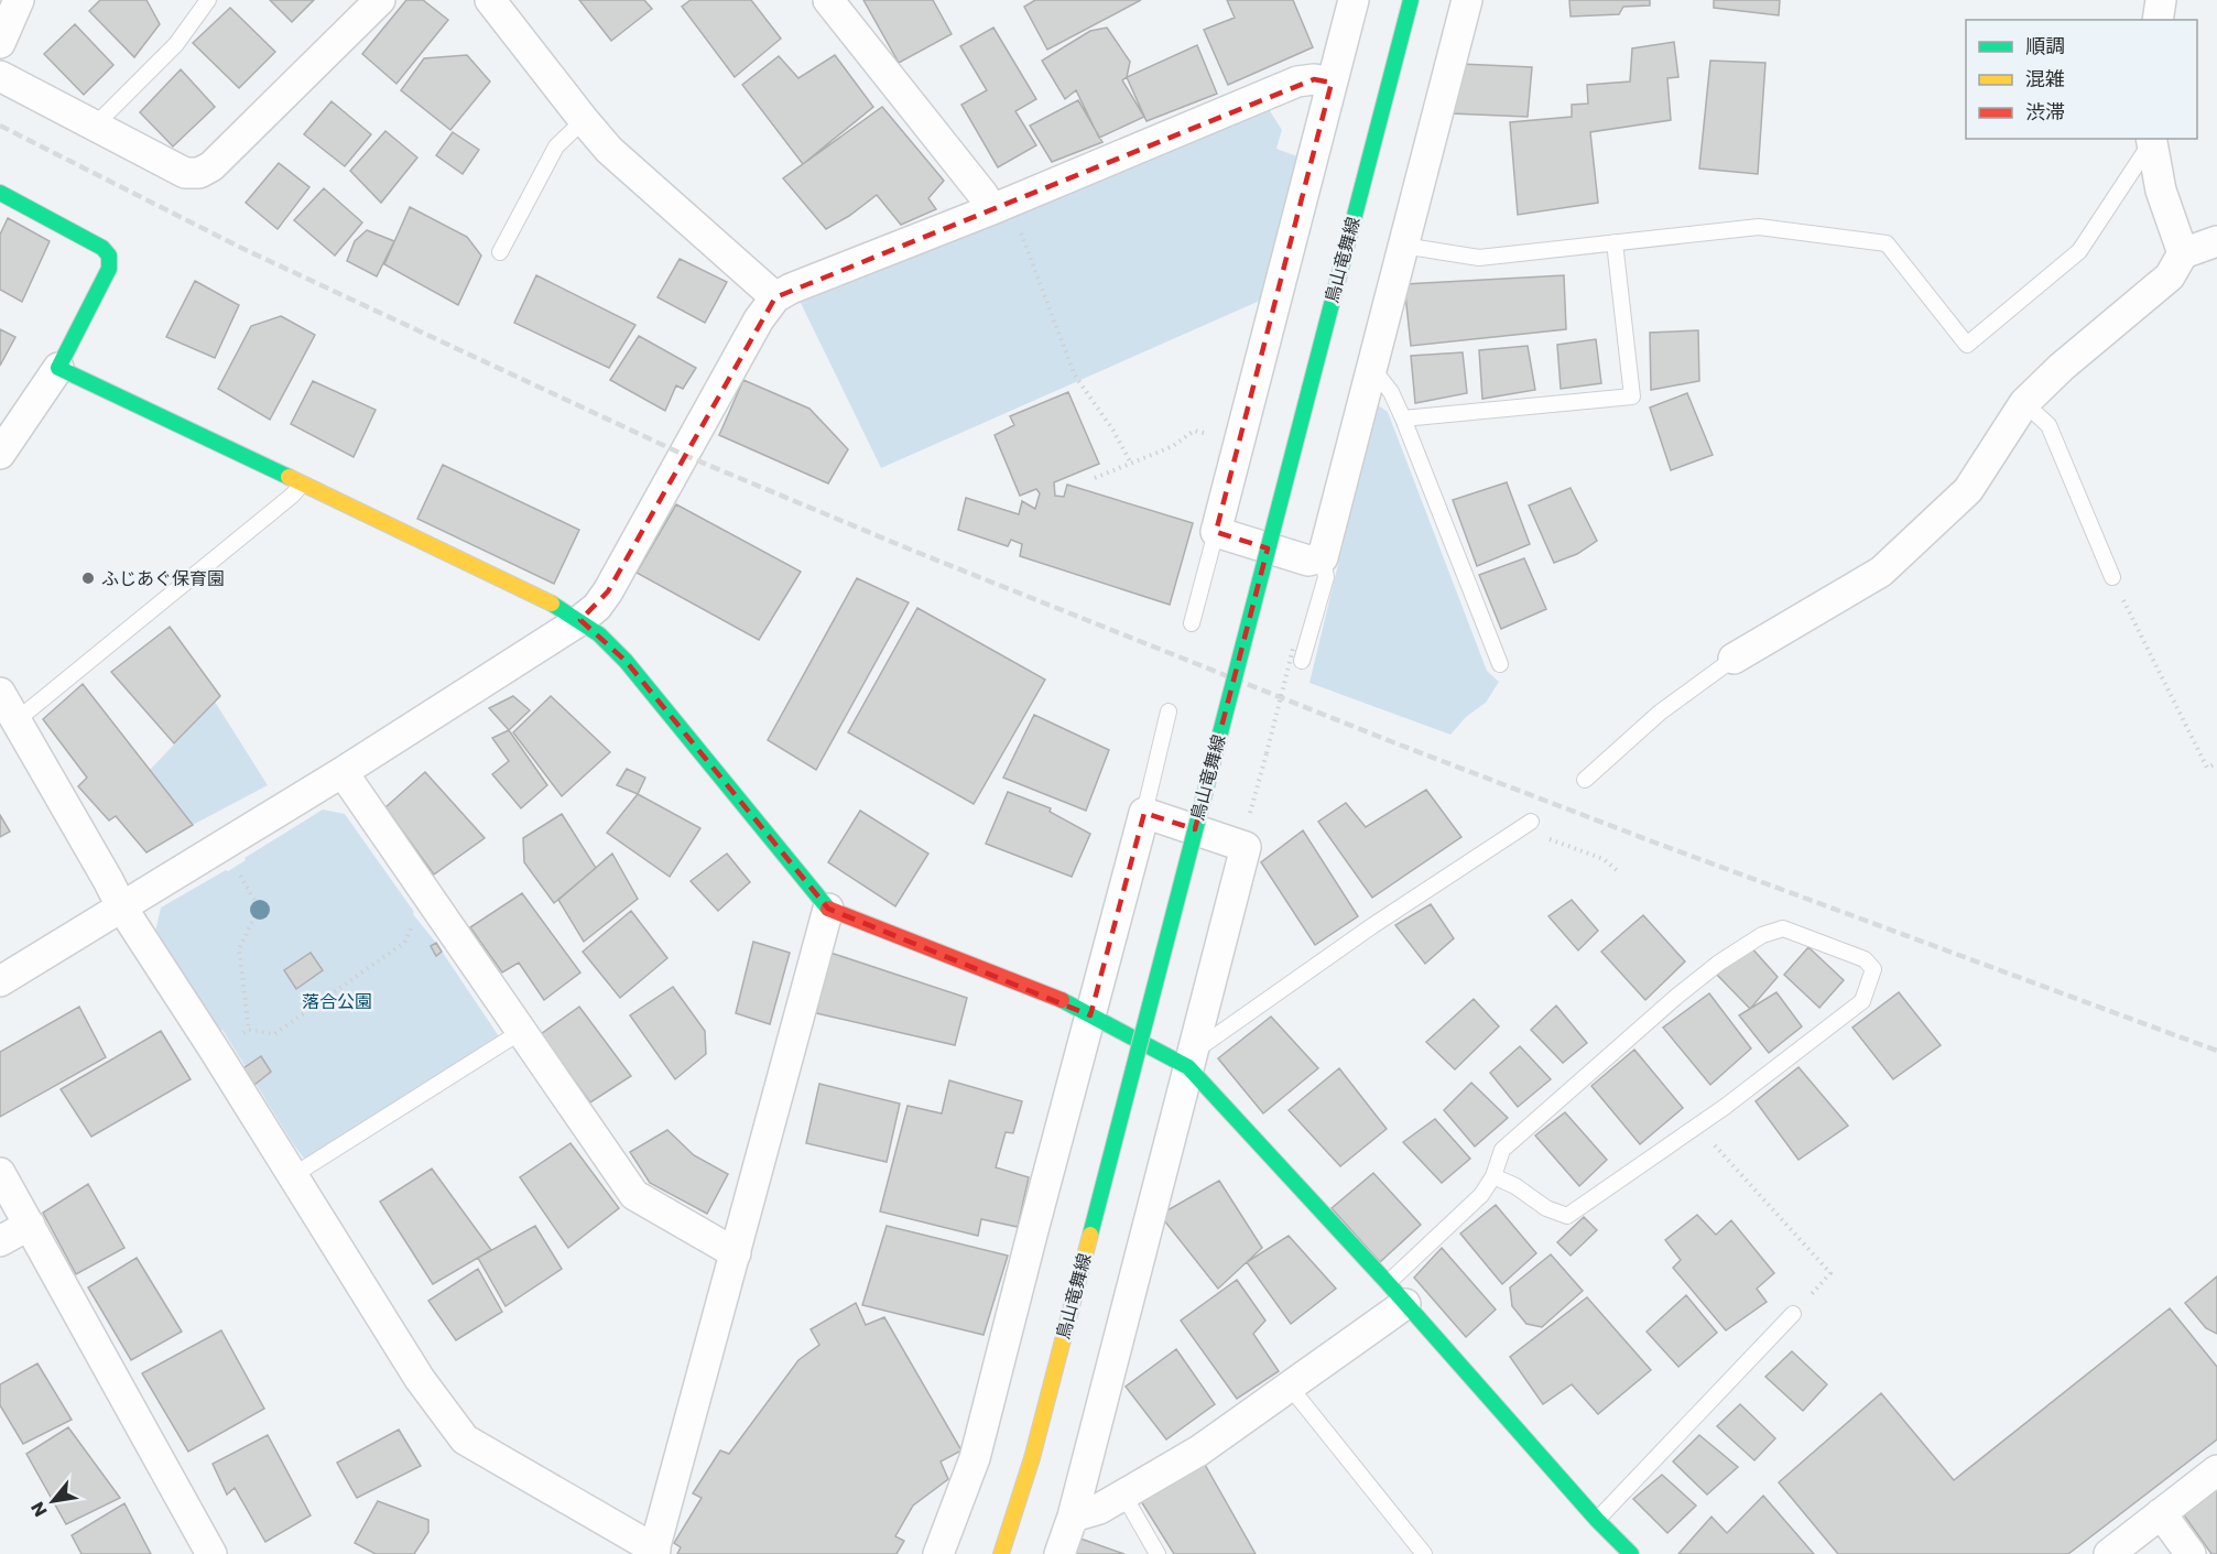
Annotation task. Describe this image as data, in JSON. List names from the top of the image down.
{
  "streets": {
    "street": ["鳥山竜舞線"]
  },
  "parks": ["落合公園"],
  "places": ["ふじあぐ保育園"],
  "legend": ["順調", "混雑", "渋滞"],
  "north": "bottom left"
}
